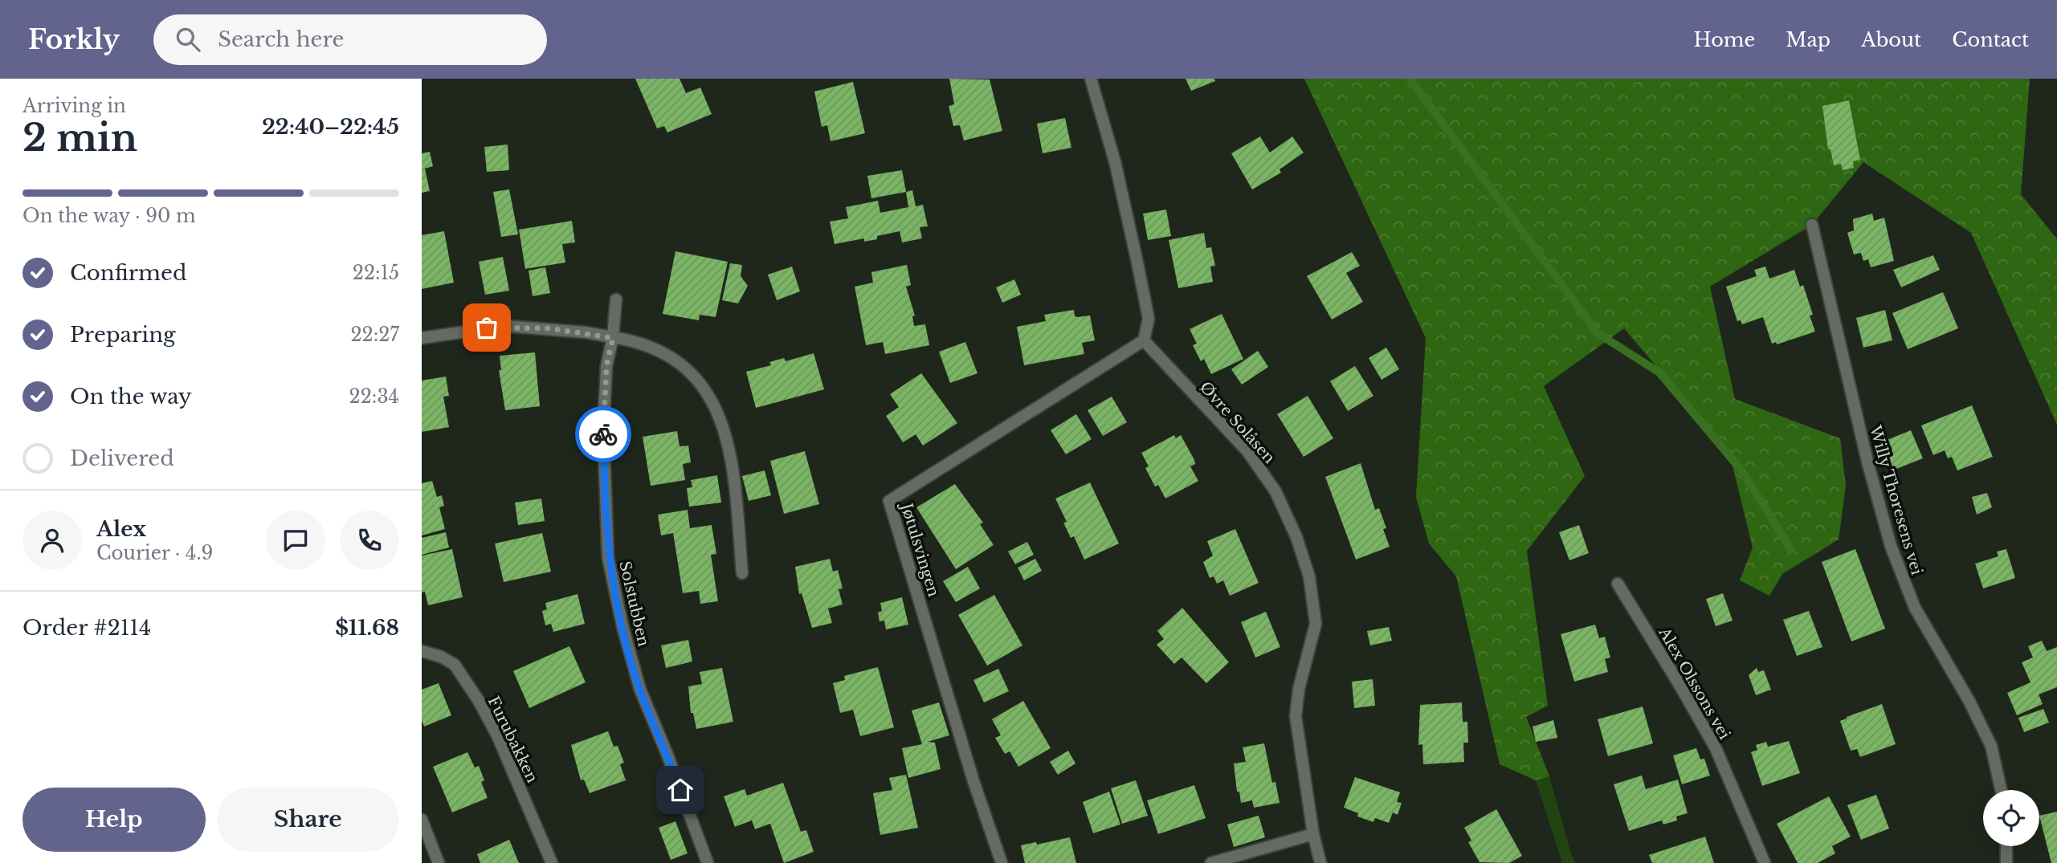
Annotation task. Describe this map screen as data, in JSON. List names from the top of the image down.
{
  "streets": {
    "street": [
      "Øvre Solåsen",
      "Willy Thoresens vei",
      "Jøtulsvingen",
      "Solstubben",
      "Alex Olssons vei",
      "Furubakken"
    ]
  },
  "crossings": [
    ["Øvre Solåsen", "Jøtulsvingen"]
  ],
  "page": {
    "header": "Forkly",
    "search": "Search here",
    "nav": [
      "Home",
      "Map",
      "About",
      "Contact"
    ],
    "heading": ["2 min", "Arriving in", "22:40–22:45"],
    "panel": [
      "Alex",
      "Courier · 4.9",
      "Order #2114",
      "$11.68"
    ],
    "bar": "On the way · 90 m",
    "list": [
      ["Confirmed", "22:15"],
      ["Preparing", "22:27"],
      ["On the way", "22:34"],
      "Delivered"
    ],
    "buttons": ["Help", "Share"]
  }
}
